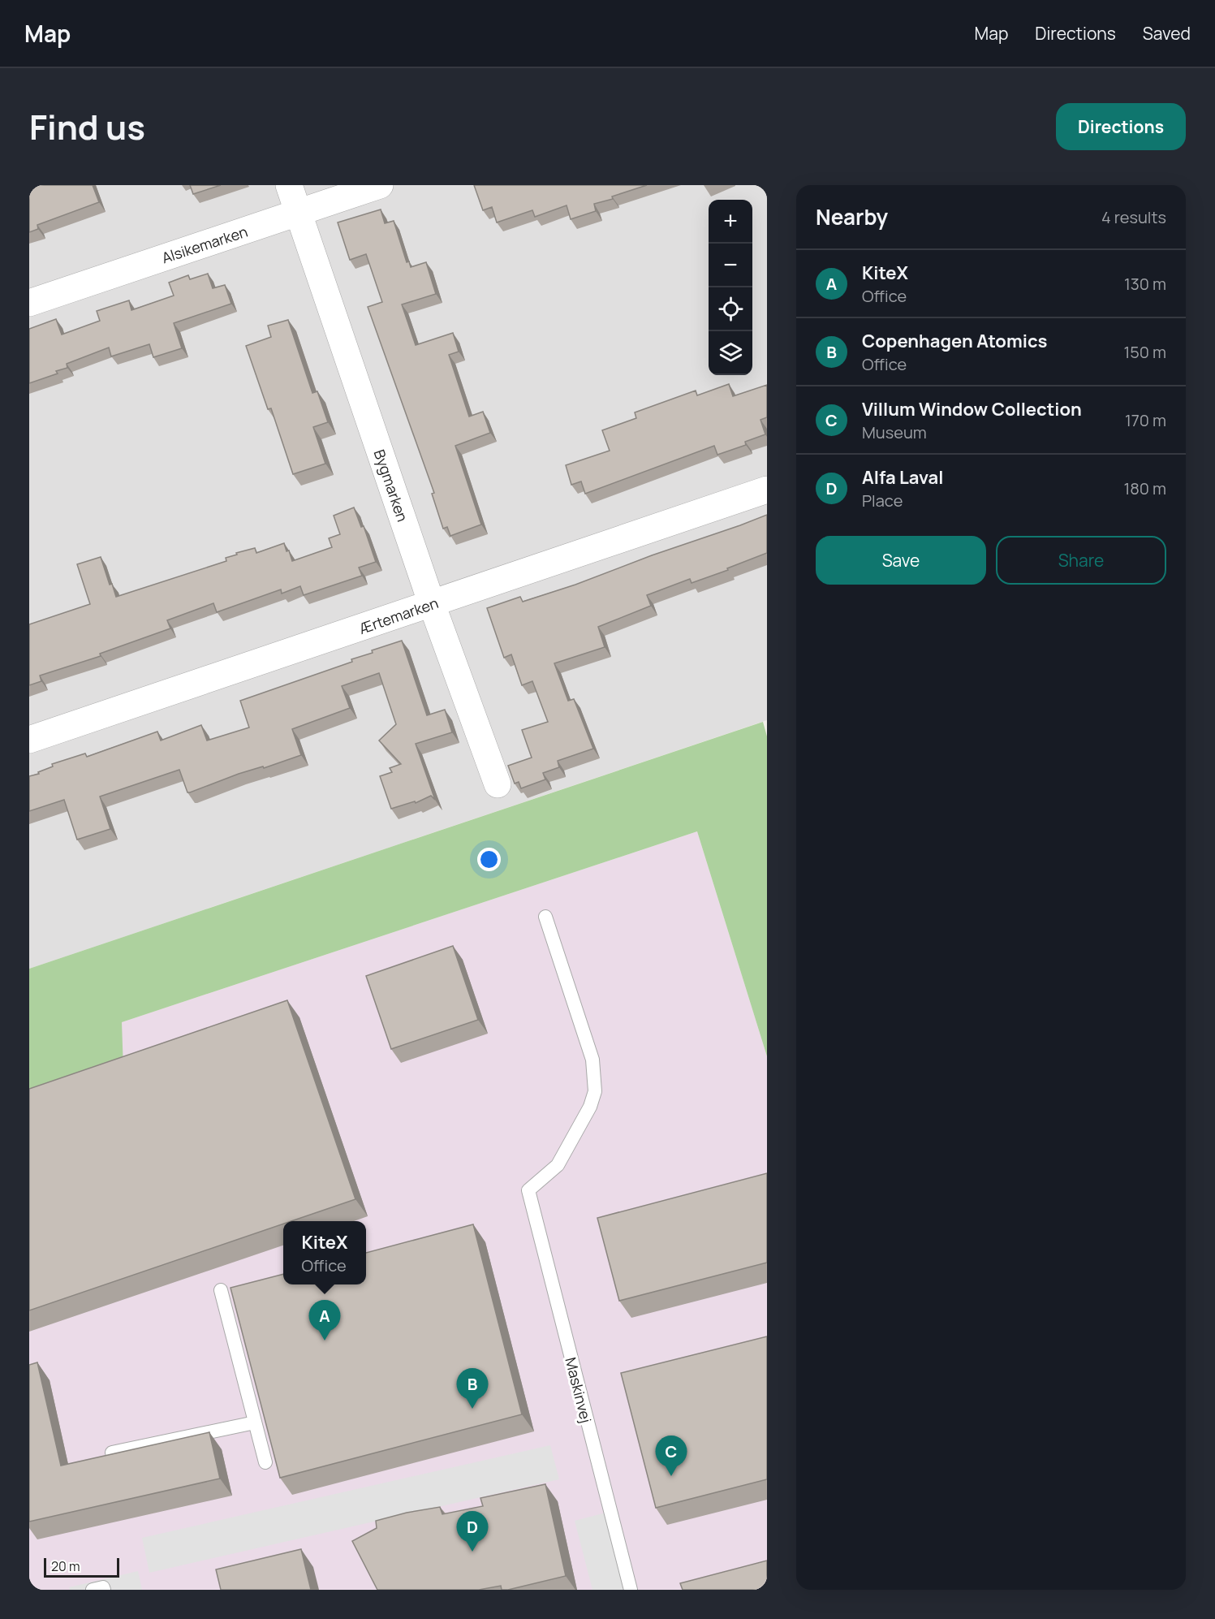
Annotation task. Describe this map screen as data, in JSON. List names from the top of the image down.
{
  "streets": {
    "street": ["Alsikemarken", "Bygmarken", "Ærtemarken"],
    "lane": ["Maskinvej"]
  },
  "crossings": [
    ["Alsikemarken", "Bygmarken"],
    ["Bygmarken", "Ærtemarken"]
  ],
  "scale_bar": "20 m",
  "page": {
    "header": "Map",
    "nav": ["Map", "Directions", "Saved"],
    "title": "Find us",
    "buttons": [
      "Directions",
      ["Save", "Share"]
    ],
    "heading": ["Nearby", "4 results"],
    "map_buttons": ["+", "−"],
    "list": [
      {
        "mark": "A",
        "name": "KiteX",
        "note": "Office",
        "value": "130 m"
      },
      {
        "mark": "B",
        "name": "Copenhagen Atomics",
        "note": "Office",
        "value": "150 m"
      },
      {
        "mark": "C",
        "name": "Villum Window Collection",
        "note": "Museum",
        "value": "170 m"
      },
      {
        "mark": "D",
        "name": "Alfa Laval",
        "note": "Place",
        "value": "180 m"
      }
    ],
    "popup": ["KiteX", "Office"],
    "pins": [
      "A",
      "B",
      "C",
      "D"
    ],
    "scale": "20 m"
  }
}
